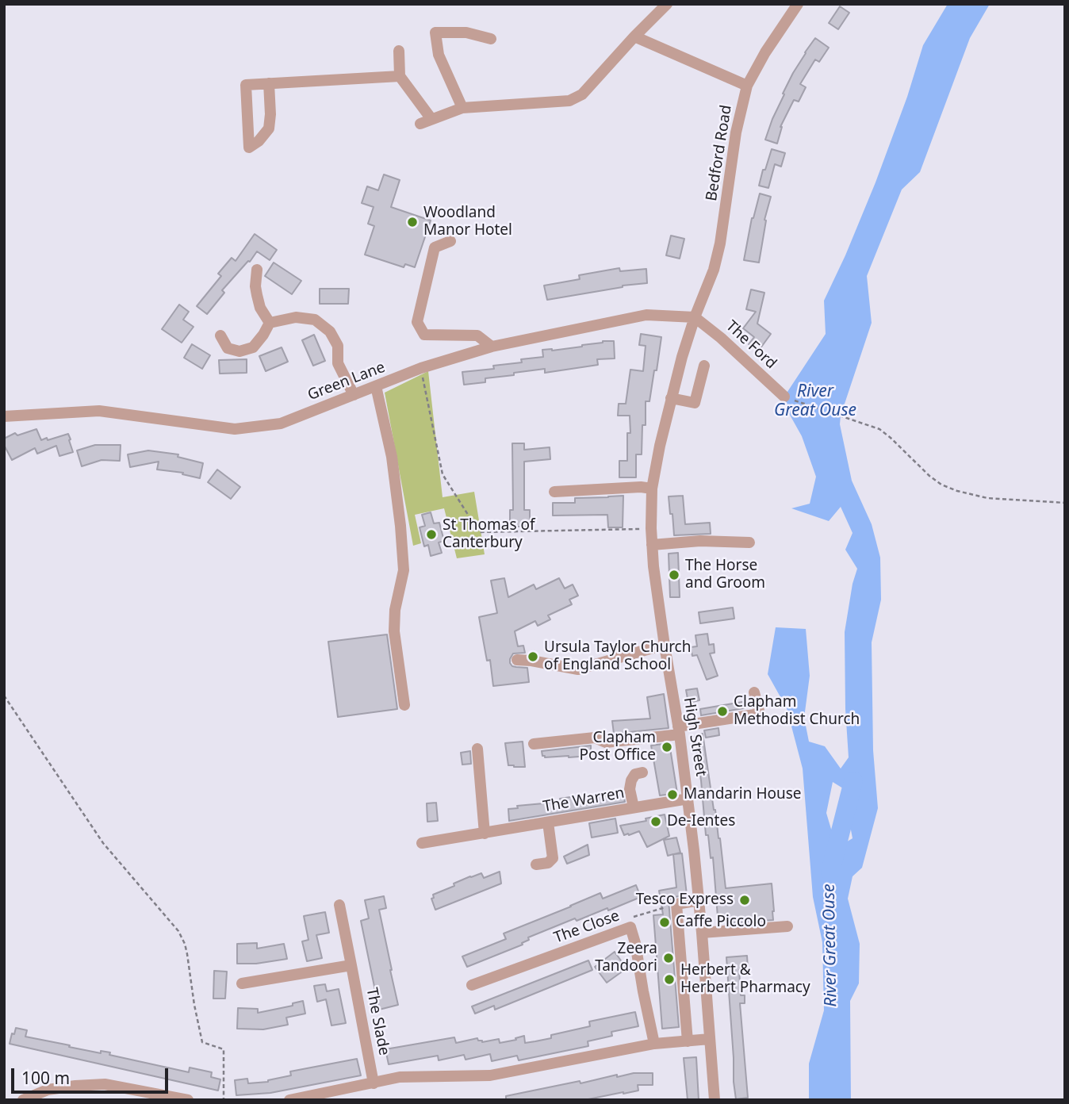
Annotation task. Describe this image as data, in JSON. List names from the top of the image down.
{
  "streets": {
    "street": [
      "Bedford Road",
      "The Ford",
      "Green Lane",
      "High Street",
      "The Warren",
      "The Close",
      "The Slade"
    ]
  },
  "crossings": [
    ["Bedford Road", "The Ford"],
    ["Bedford Road", "Green Lane"],
    ["Bedford Road", "High Street"],
    ["The Ford", "Green Lane"],
    ["The Ford", "High Street"],
    ["Green Lane", "High Street"],
    ["High Street", "The Warren"]
  ],
  "water": ["River Great Ouse"],
  "places": [
    "Woodland Manor Hotel",
    "St Thomas of Canterbury",
    "The Horse and Groom",
    "Ursula Taylor Church of England School",
    "Clapham Methodist Church",
    "Clapham Post Office",
    "Mandarin House",
    "De-Ientes",
    "Tesco Express",
    "Caffe Piccolo",
    "Zeera Tandoori",
    "Herbert & Herbert Pharmacy"
  ],
  "scale_bar": "100 m"
}
